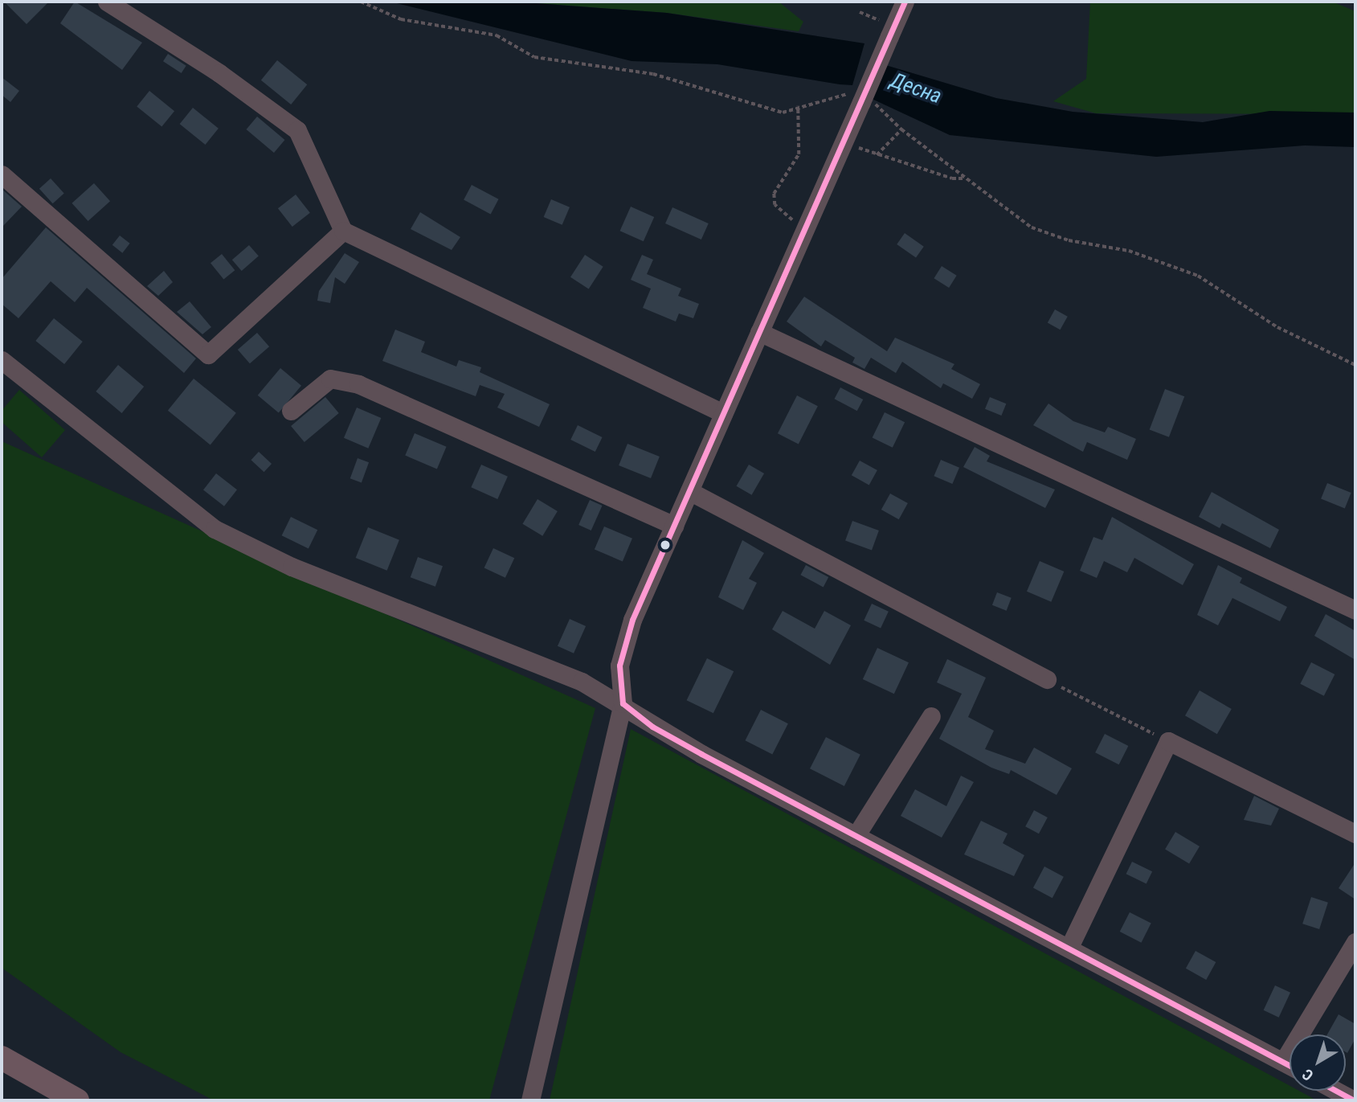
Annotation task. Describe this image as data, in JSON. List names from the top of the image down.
{
  "water": ["Десна"],
  "north": "bottom left"
}
